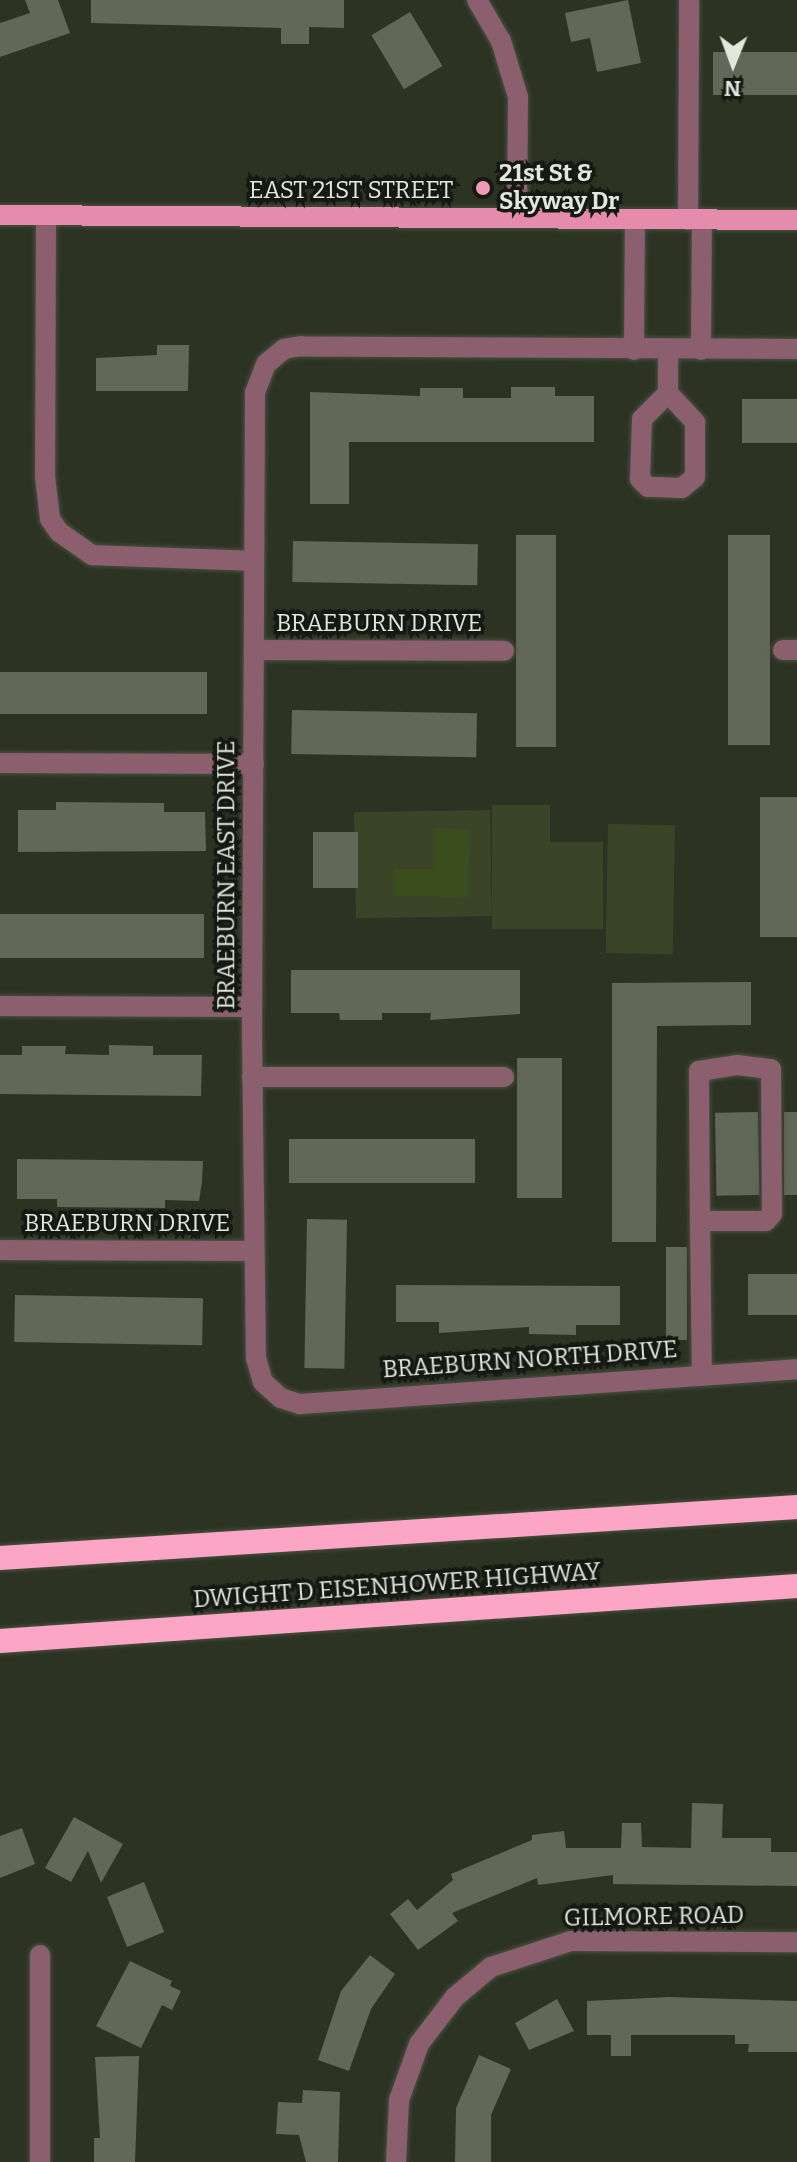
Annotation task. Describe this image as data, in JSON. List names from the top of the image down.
{
  "streets": {
    "highway": ["DWIGHT D EISENHOWER HIGHWAY"],
    "main road": ["EAST 21ST STREET"],
    "street": [
      "BRAEBURN DRIVE",
      "BRAEBURN EAST DRIVE",
      "BRAEBURN NORTH DRIVE",
      "GILMORE ROAD"
    ]
  },
  "crossings": [
    ["BRAEBURN DRIVE", "BRAEBURN EAST DRIVE"],
    ["BRAEBURN EAST DRIVE", "BRAEBURN NORTH DRIVE"]
  ],
  "places": ["21st St & Skyway Dr"],
  "north": "bottom"
}
